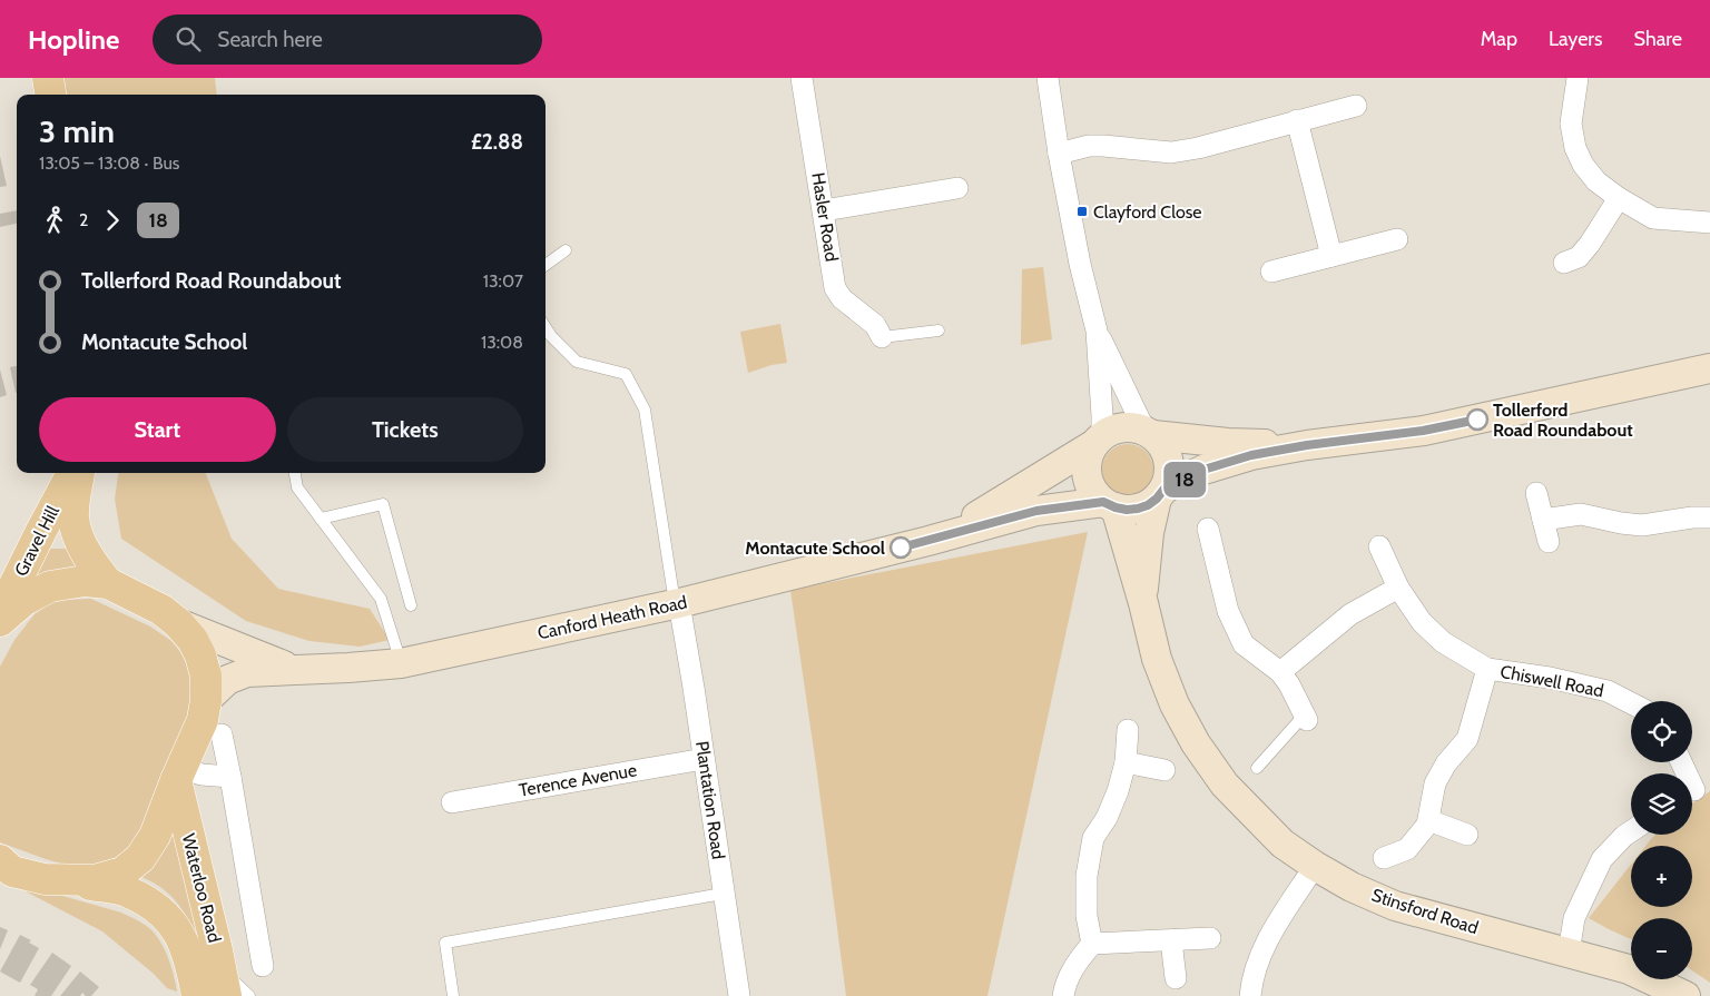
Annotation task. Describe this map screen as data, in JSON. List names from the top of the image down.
{
  "streets": {
    "main road": [
      "Gravel Hill",
      "Canford Heath Road",
      "Waterloo Road",
      "Stinsford Road"
    ],
    "street": [
      "Hasler Road",
      "Chiswell Road",
      "Terence Avenue",
      "Plantation Road"
    ]
  },
  "crossings": [
    ["Canford Heath Road", "Plantation Road"],
    ["Canford Heath Road", "Stinsford Road"],
    ["Terence Avenue", "Plantation Road"]
  ],
  "places": {
    "transit": ["Clayford Close"],
    "other": ["Tollerford Road Roundabout", "Montacute School"]
  },
  "lines": ["bus line 18"],
  "page": {
    "header": "Hopline",
    "search": "Search here",
    "nav": ["Map", "Layers", "Share"],
    "on_map": "18",
    "heading": ["3 min", "13:05 – 13:08 · Bus", "£2.88"],
    "legs": ["2", "18"],
    "list": [
      {
        "name": "Tollerford Road Roundabout",
        "value": "13:07"
      },
      {
        "name": "Montacute School",
        "value": "13:08"
      }
    ],
    "buttons": ["Start", "Tickets"],
    "map_buttons": ["+", "−"]
  }
}
